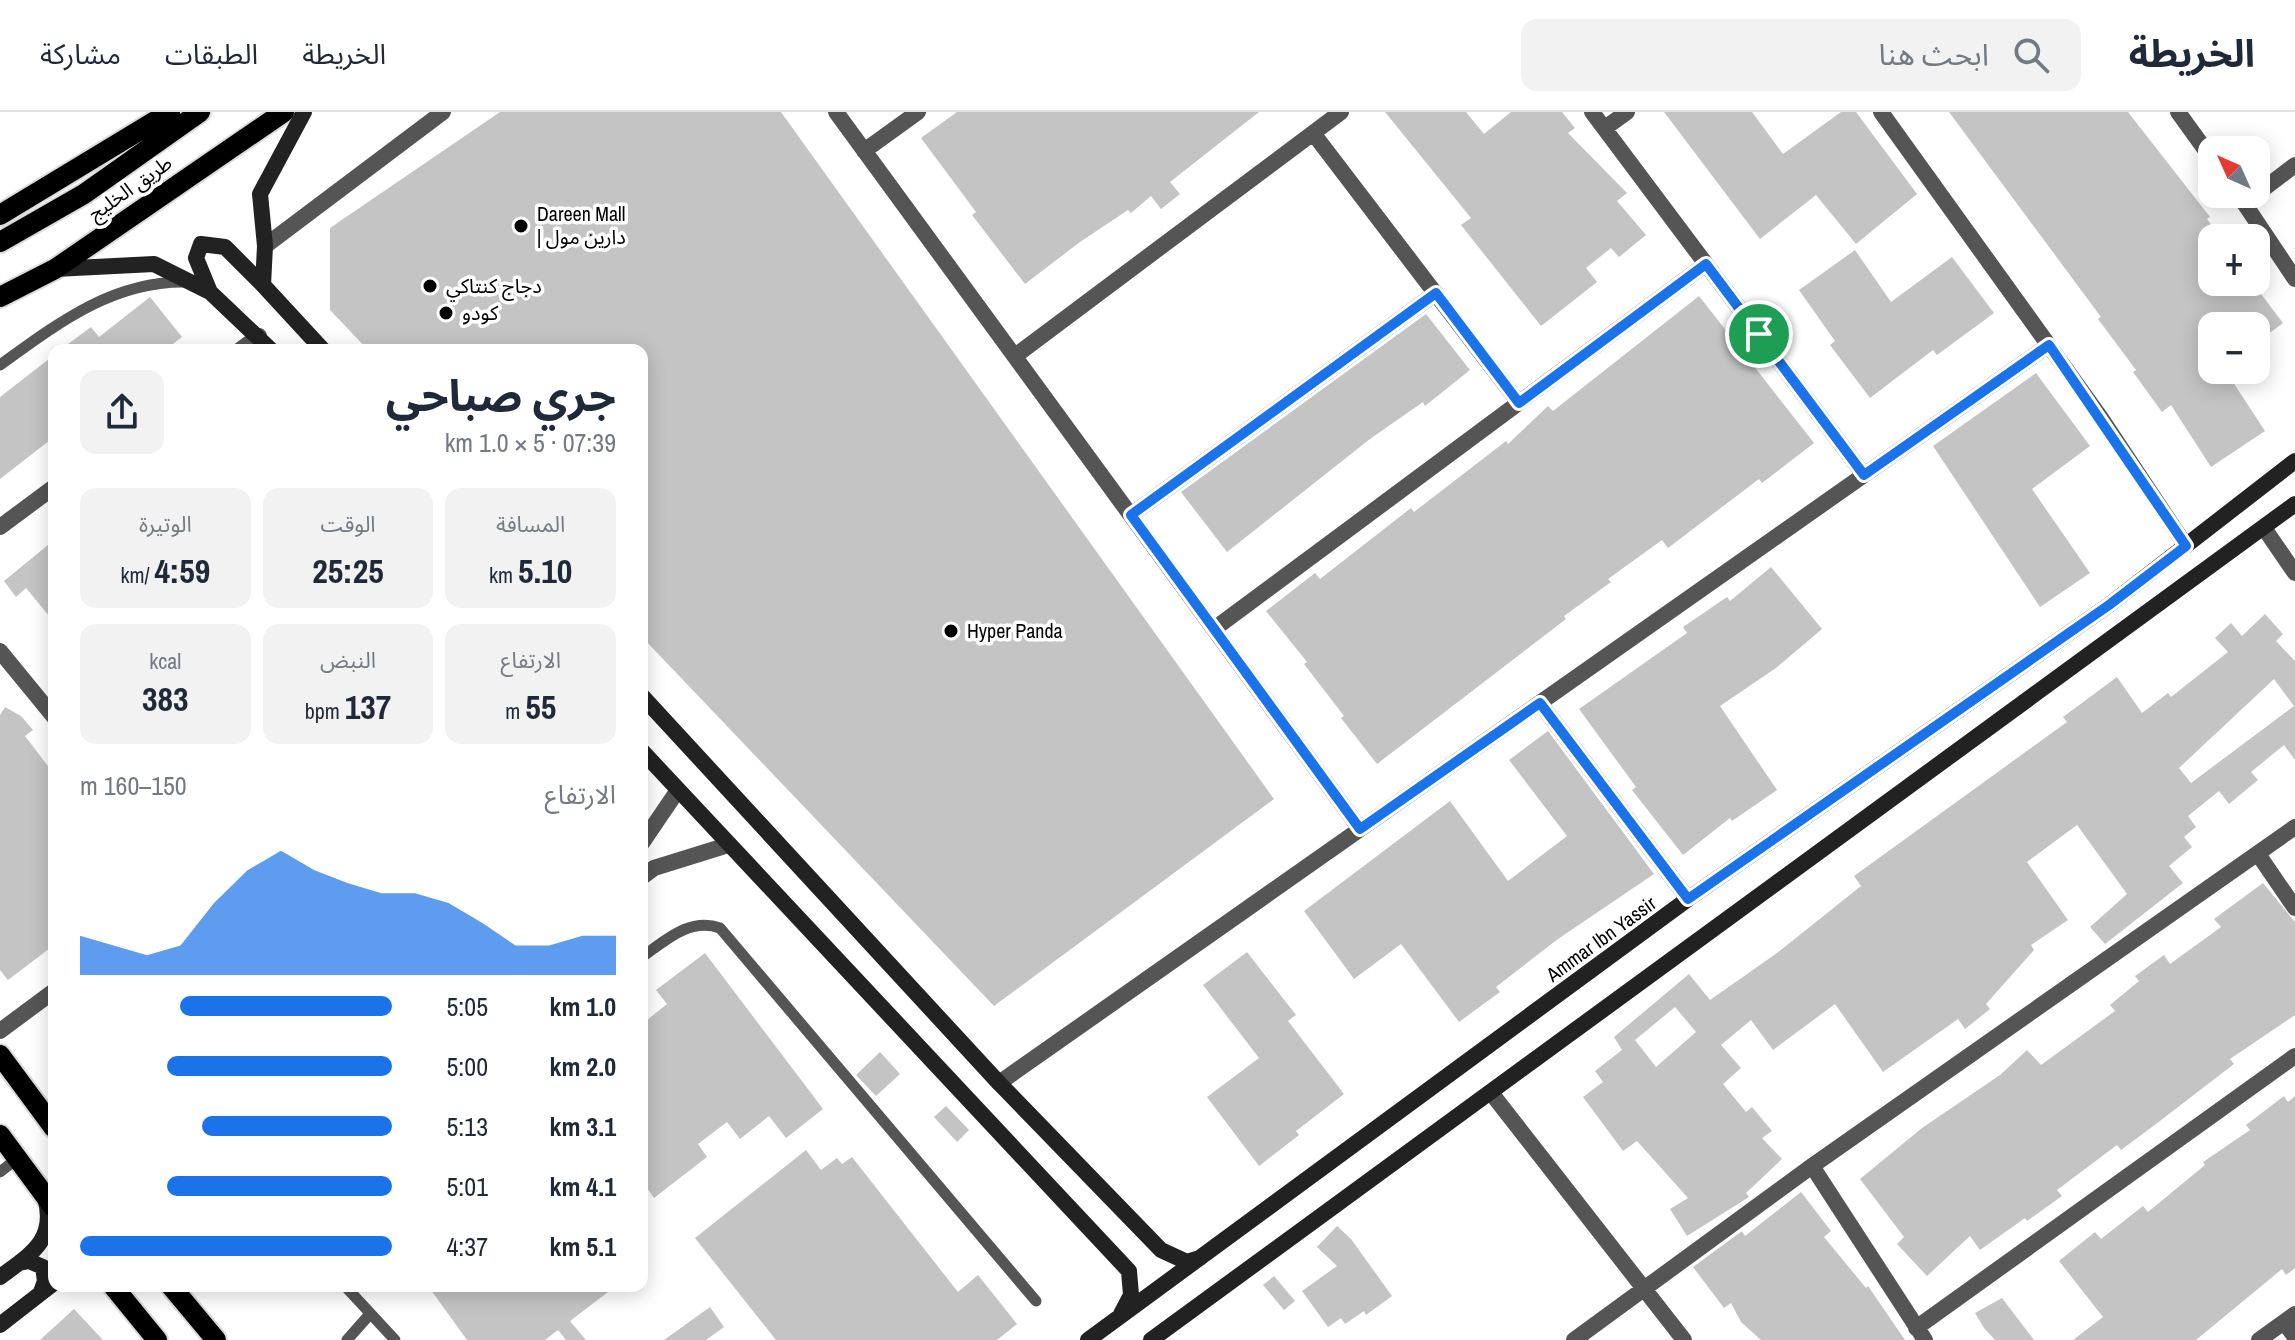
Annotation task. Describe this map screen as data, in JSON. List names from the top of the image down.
{
  "streets": {
    "main road": ["طريق الخليج"],
    "street": ["Ammar Ibn Yassir"]
  },
  "places": [
    "Dareen Mall | دارين مول",
    "دجاج كنتاكي",
    "كودو",
    "Hyper Panda"
  ],
  "north": "top left",
  "page": {
    "header": "الخريطة",
    "search": "ابحث هنا",
    "nav": ["الخريطة", "الطبقات", "مشاركة"],
    "map_buttons": ["+", "−"],
    "heading": ["جري صباحي", "07:39 · 5 × 1.0 km"],
    "stats": [
      ["المسافة", "5.10 km"],
      ["الوقت", "25:25"],
      ["الوتيرة", "4:59 /km"],
      ["الارتفاع", "55 m"],
      ["النبض", "137 bpm"],
      ["kcal", "383"]
    ],
    "chart": ["الارتفاع", "150–160 m"],
    "list": [
      {
        "name": "1.0 km",
        "note": "5:05"
      },
      {
        "name": "2.0 km",
        "note": "5:00"
      },
      {
        "name": "3.1 km",
        "note": "5:13"
      },
      {
        "name": "4.1 km",
        "note": "5:01"
      },
      {
        "name": "5.1 km",
        "note": "4:37"
      }
    ]
  }
}
